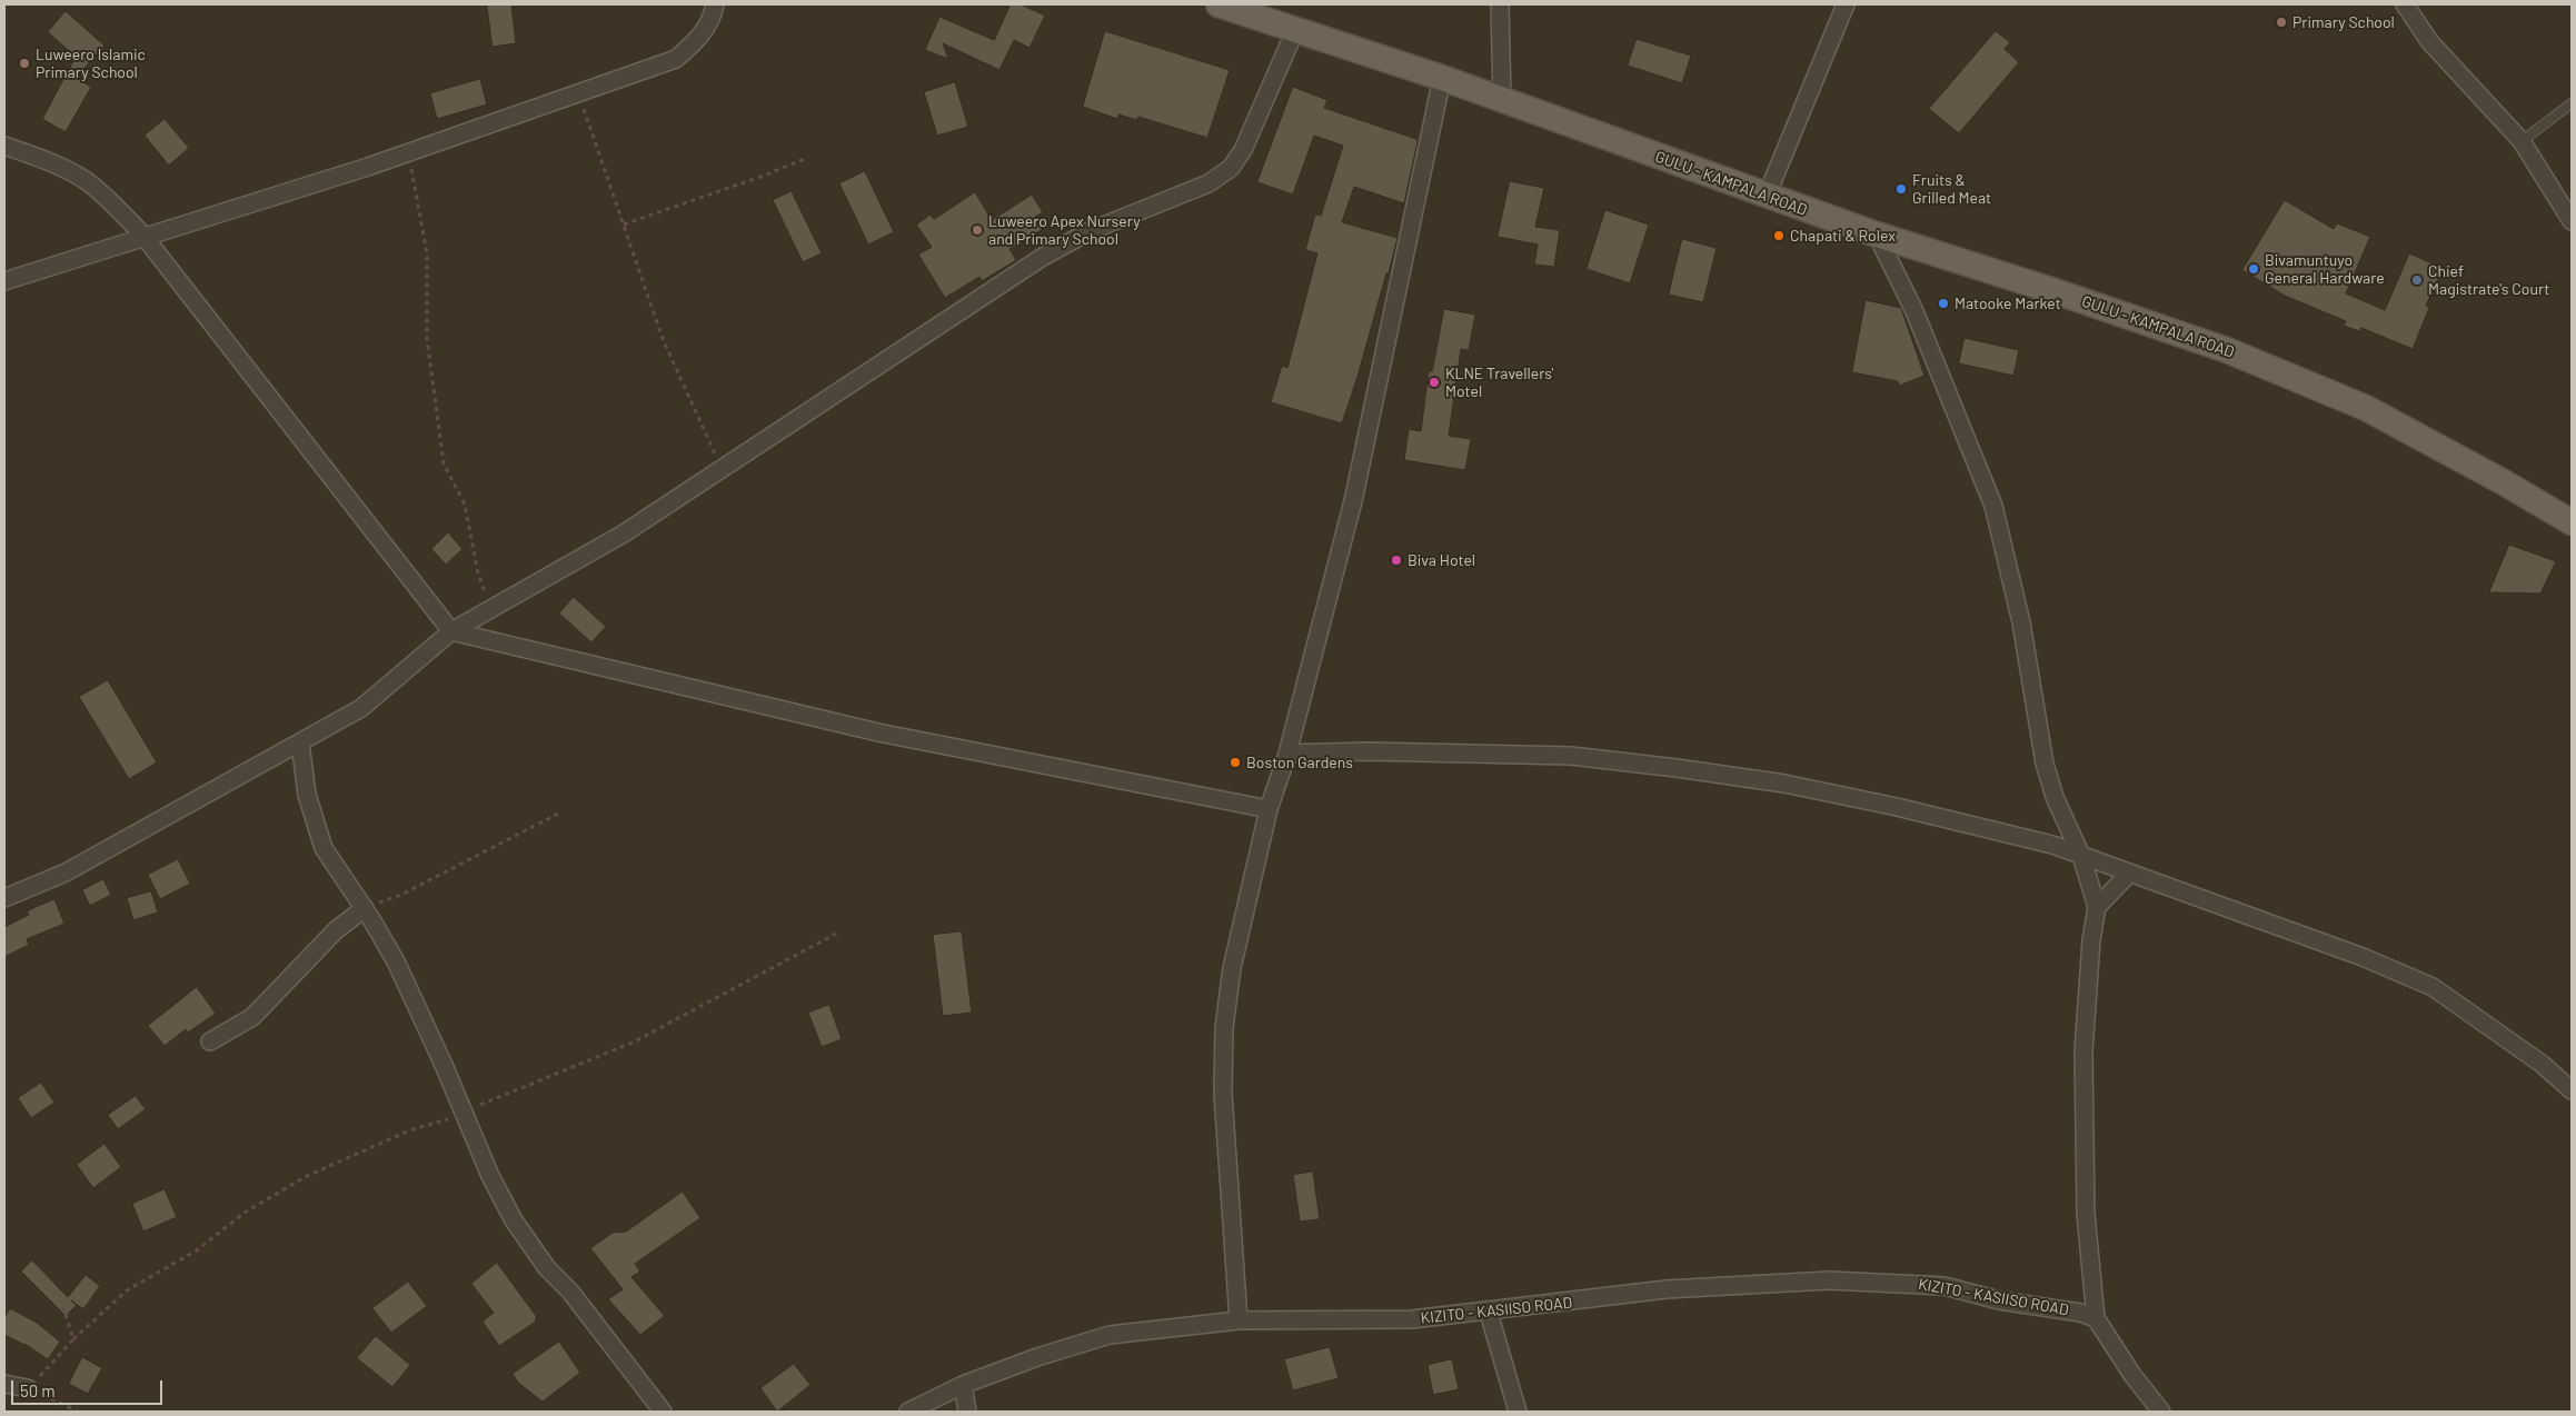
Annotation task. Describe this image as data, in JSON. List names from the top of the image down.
{
  "streets": {
    "main road": ["GULU - KAMPALA ROAD"],
    "street": ["KIZITO - KASIISO ROAD"]
  },
  "places": [
    "Primary School",
    "Luweero Islamic Primary School",
    "Fruits & Grilled Meat",
    "Luweero Apex Nursery and Primary School",
    "Chapati & Rolex",
    "Bivamuntuyo General Hardware",
    "Chief Magistrate's Court",
    "Matooke Market",
    "KLNE Travellers' Motel",
    "Biva Hotel",
    "Boston Gardens"
  ],
  "scale_bar": "50 m"
}
